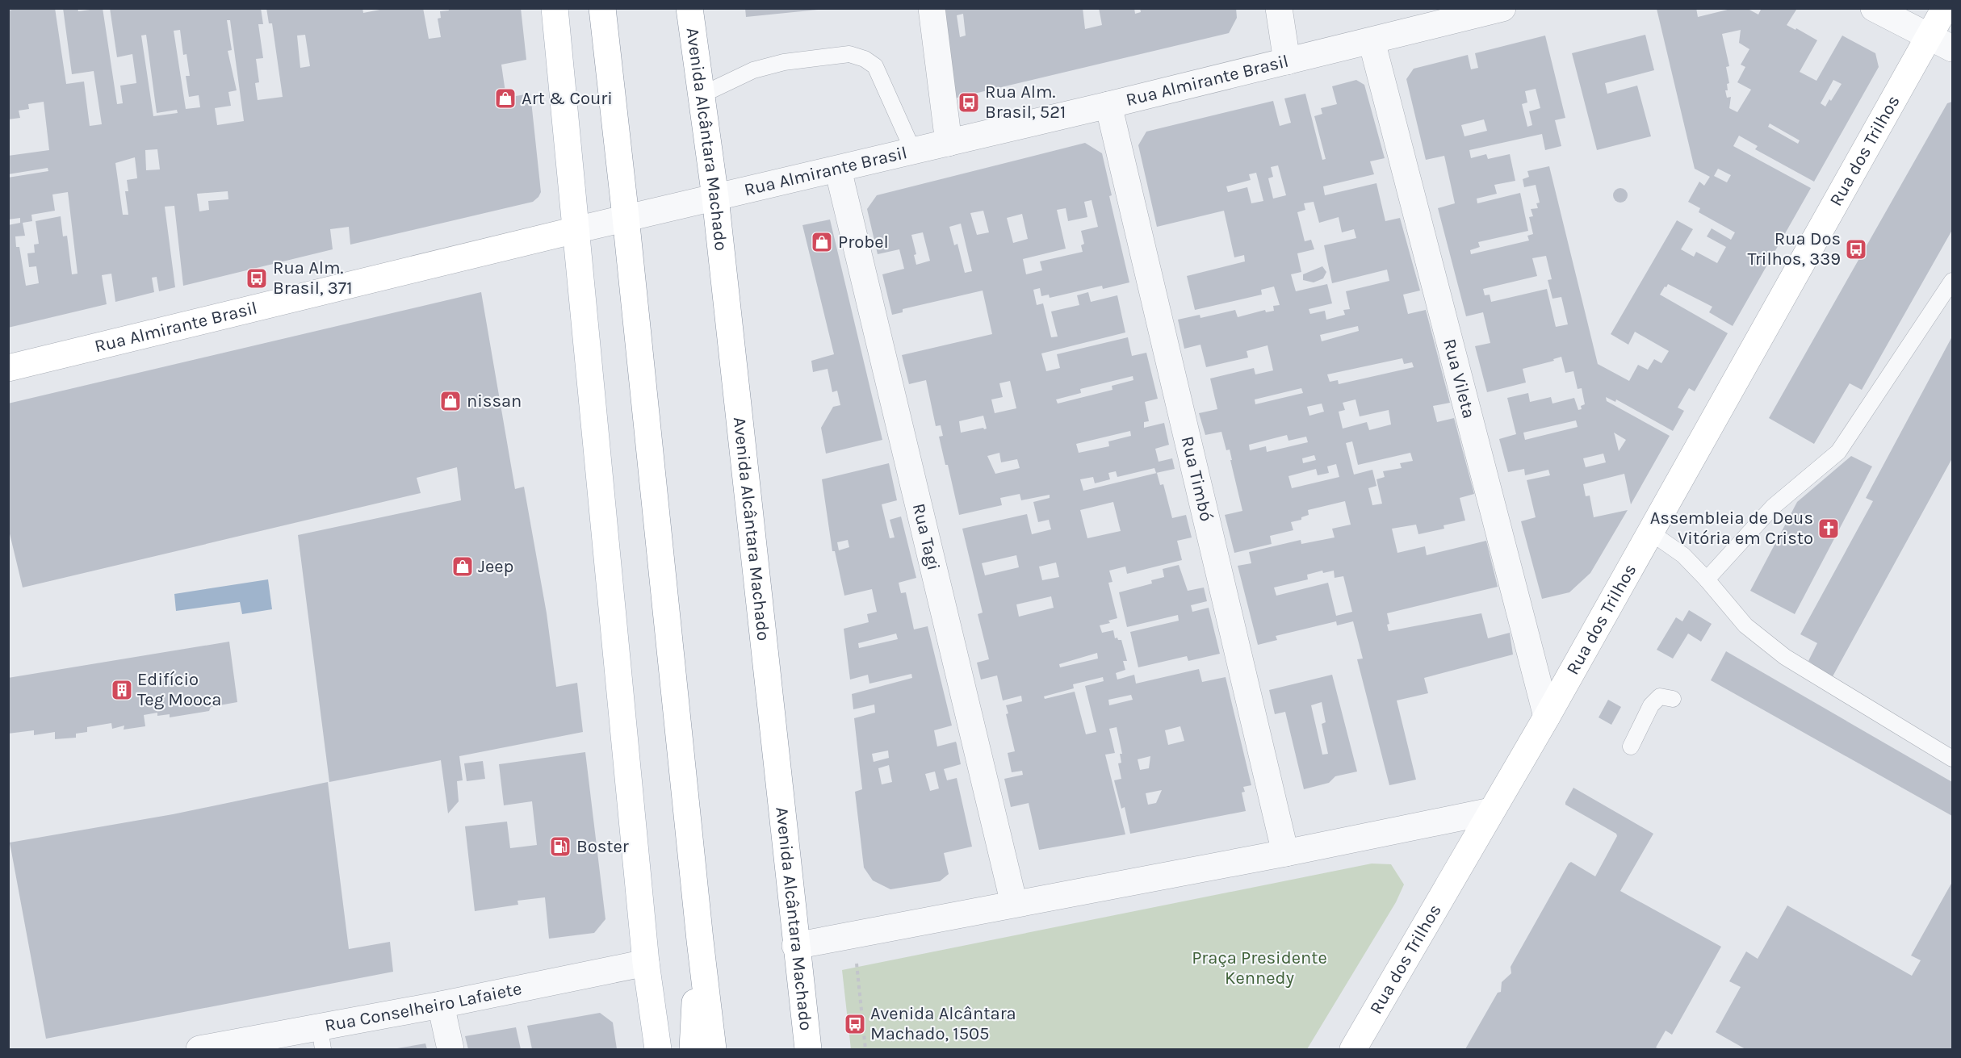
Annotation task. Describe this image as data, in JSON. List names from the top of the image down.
{
  "streets": {
    "main road": ["Rua Almirante Brasil", "Avenida Alcântara Machado", "Rua dos Trilhos"],
    "street": [
      "Rua Vileta",
      "Rua Timbó",
      "Rua Tagi",
      "Rua Conselheiro Lafaiete"
    ]
  },
  "crossings": [
    ["Rua Almirante Brasil", "Avenida Alcântara Machado"],
    ["Rua Almirante Brasil", "Rua Vileta"],
    ["Rua Almirante Brasil", "Rua Timbó"],
    ["Rua Almirante Brasil", "Rua Tagi"],
    ["Rua dos Trilhos", "Rua Vileta"]
  ],
  "parks": ["Praça Presidente Kennedy"],
  "places": {
    "shop": [
      "Art & Couri",
      "Probel",
      "nissan",
      "Jeep"
    ],
    "bus stop": [
      "Rua Alm. Brasil, 521",
      "Rua Dos Trilhos, 339",
      "Rua Alm. Brasil, 371",
      "Avenida Alcântara Machado, 1505"
    ],
    "church": ["Assembleia de Deus Vitória em Cristo"],
    "building": ["Edifício Teg Mooca"],
    "fuel station": ["Boster"]
  }
}
